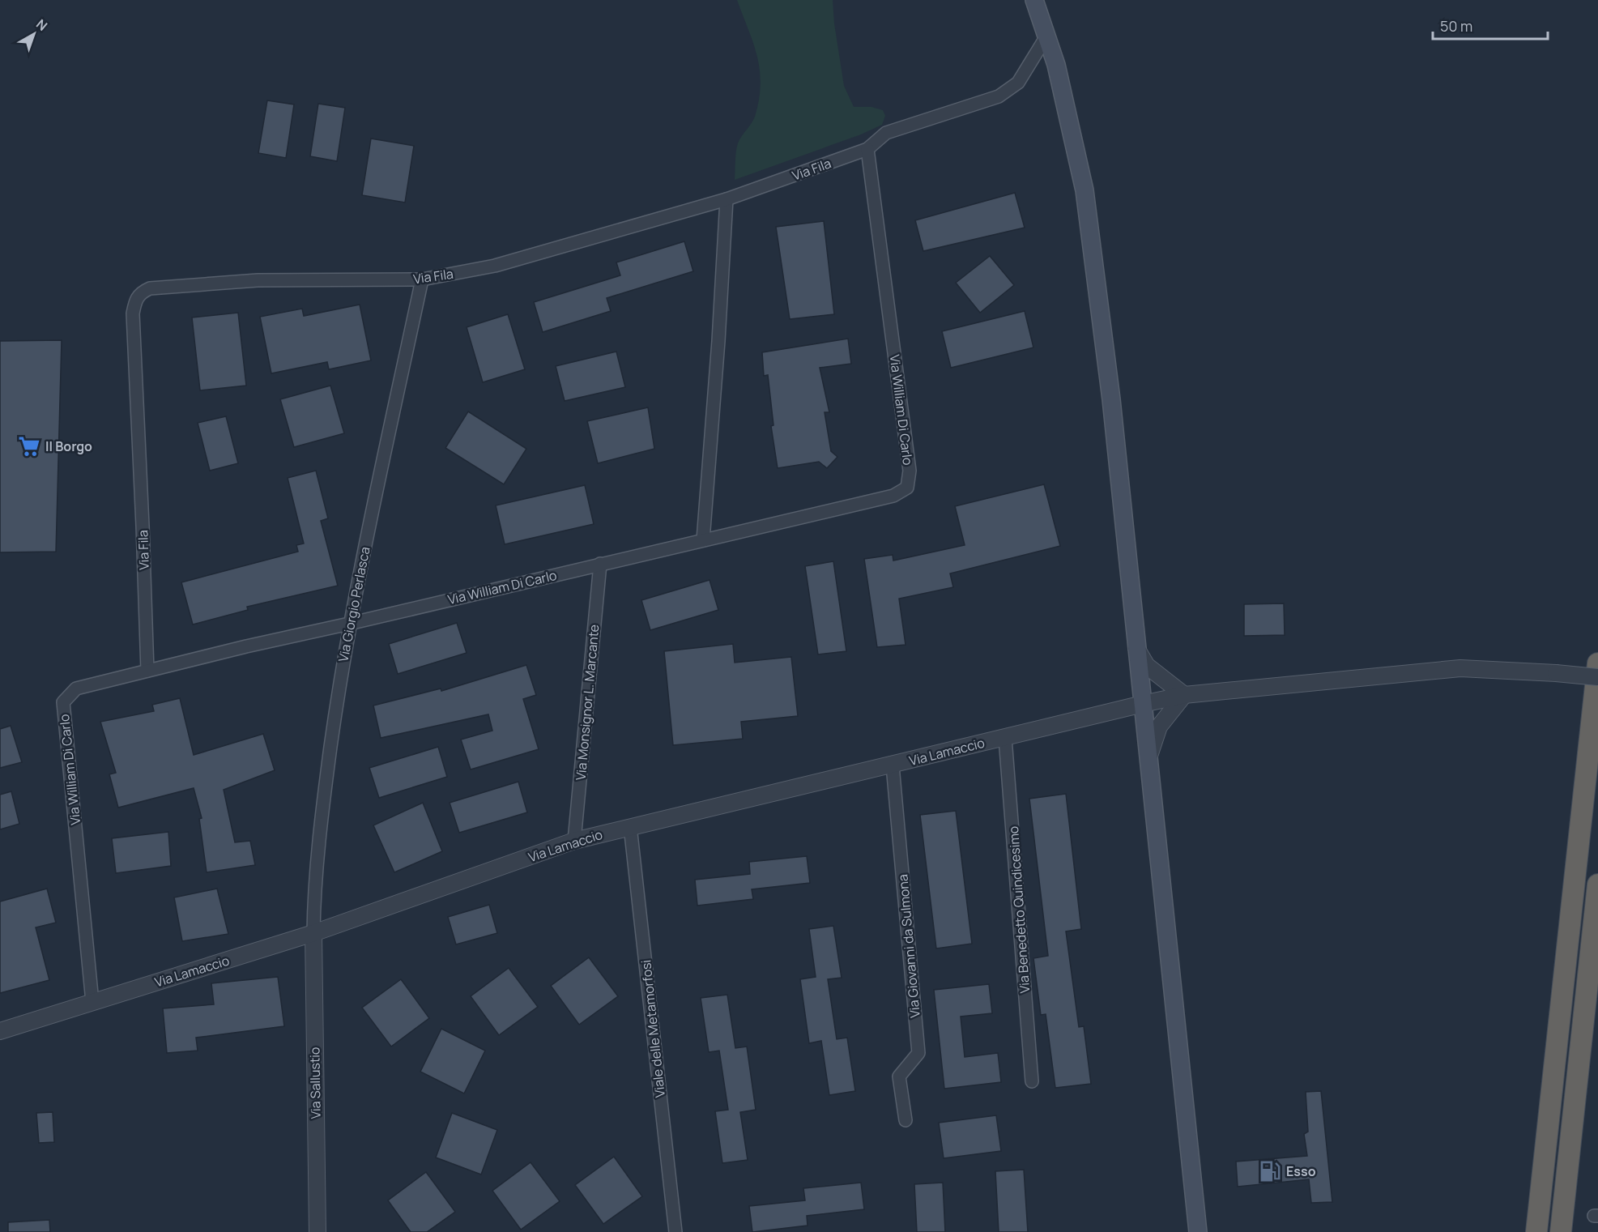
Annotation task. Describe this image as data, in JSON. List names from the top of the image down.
{
  "streets": {
    "street": [
      "Via Fila",
      "Via William Di Carlo",
      "Via Giorgio Perlasca",
      "Via Monsignor L. Marcante",
      "Via Lamaccio",
      "Via Benedetto Quindicesimo",
      "Via Giovanni da Sulmona",
      "Viale delle Metamorfosi",
      "Via Sallustio"
    ]
  },
  "crossings": [
    ["Via Fila", "Via William Di Carlo"],
    ["Via Fila", "Via Giorgio Perlasca"],
    ["Via William Di Carlo", "Via Giorgio Perlasca"],
    ["Via William Di Carlo", "Via Monsignor L. Marcante"],
    ["Via William Di Carlo", "Via Lamaccio"],
    ["Via Giorgio Perlasca", "Via Lamaccio"],
    ["Via Giorgio Perlasca", "Via Sallustio"],
    ["Via Monsignor L. Marcante", "Via Lamaccio"],
    ["Via Lamaccio", "Via Benedetto Quindicesimo"],
    ["Via Lamaccio", "Via Giovanni da Sulmona"],
    ["Via Lamaccio", "Viale delle Metamorfosi"],
    ["Via Lamaccio", "Via Sallustio"]
  ],
  "places": {
    "supermarket": ["Il Borgo"],
    "fuel station": ["Esso"]
  },
  "scale_bar": "50 m",
  "north": "top right"
}
